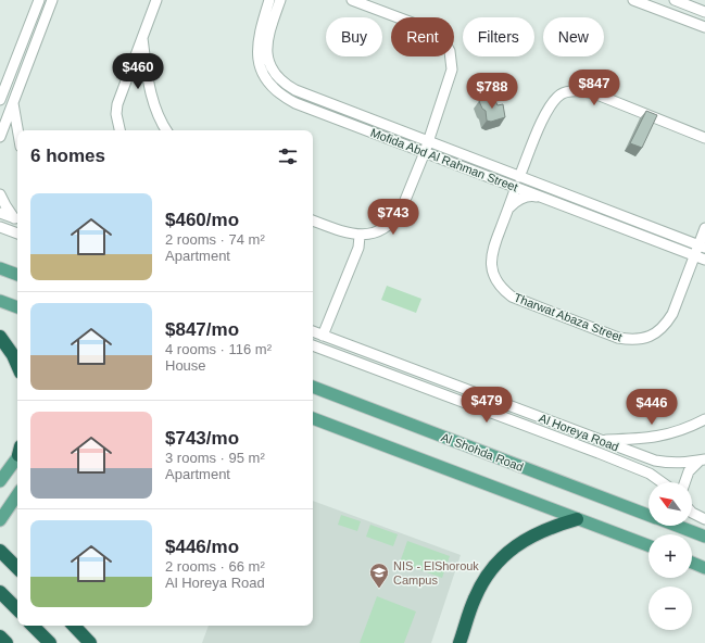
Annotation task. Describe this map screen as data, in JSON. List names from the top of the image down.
{
  "streets": {
    "main road": ["Al Shohda Road"],
    "street": ["Mofida Abd Al Rahman Street", "Tharwat Abaza Street", "Al Horeya Road"]
  },
  "crossings": [
    ["Mofida Abd Al Rahman Street", "Tharwat Abaza Street"]
  ],
  "places": {
    "school or university": ["NIS - ElShorouk Campus"]
  },
  "north": "top left",
  "page": {
    "chip": [
      "Buy",
      "Rent",
      "Filters",
      "New"
    ],
    "price": [
      "$460",
      "$847",
      "$788",
      "$743",
      "$479",
      "$446"
    ],
    "heading": "6 homes",
    "list": [
      {
        "name": "$460/mo",
        "note": "2 rooms · 74 m² · Apartment"
      },
      {
        "name": "$847/mo",
        "note": "4 rooms · 116 m² · House"
      },
      {
        "name": "$743/mo",
        "note": "3 rooms · 95 m² · Apartment"
      },
      {
        "name": "$446/mo",
        "note": "2 rooms · 66 m² · Al Horeya Road"
      }
    ],
    "map_buttons": ["+", "−"]
  }
}
